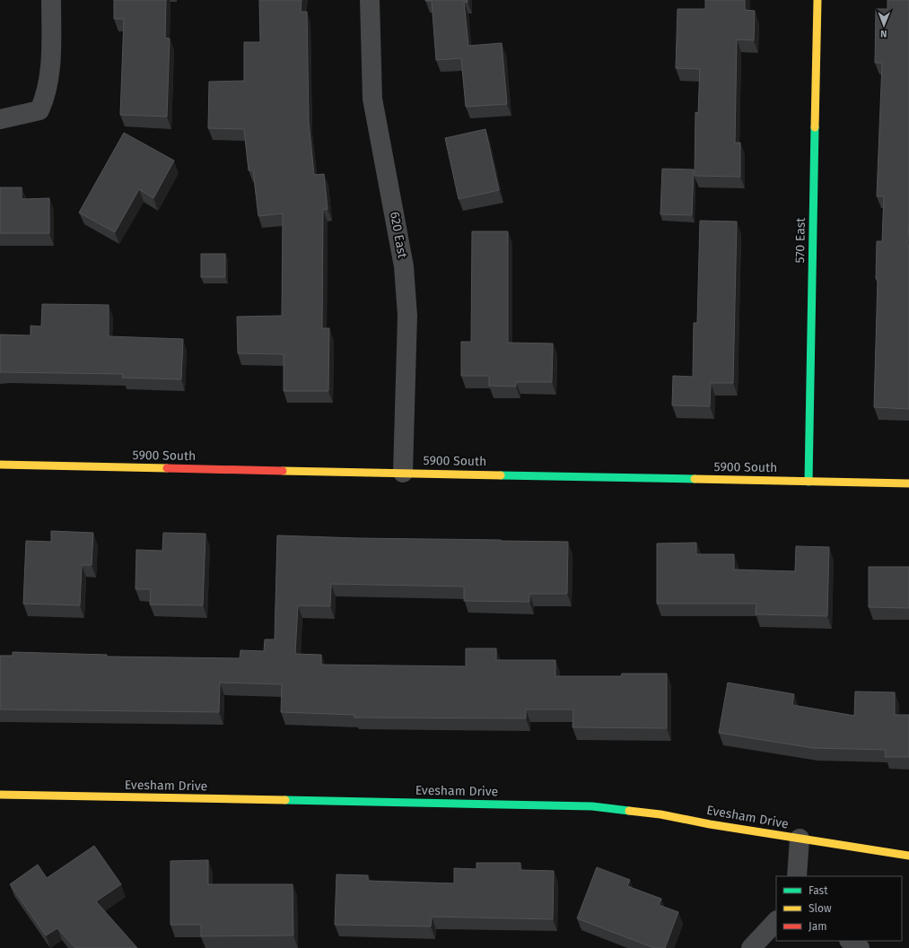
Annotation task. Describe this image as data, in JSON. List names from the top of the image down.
{
  "streets": {
    "street": [
      "620 East",
      "570 East",
      "5900 South",
      "Evesham Drive"
    ]
  },
  "crossings": [
    ["620 East", "5900 South"],
    ["570 East", "5900 South"]
  ],
  "legend": ["Fast", "Slow", "Jam"],
  "north": "bottom"
}
